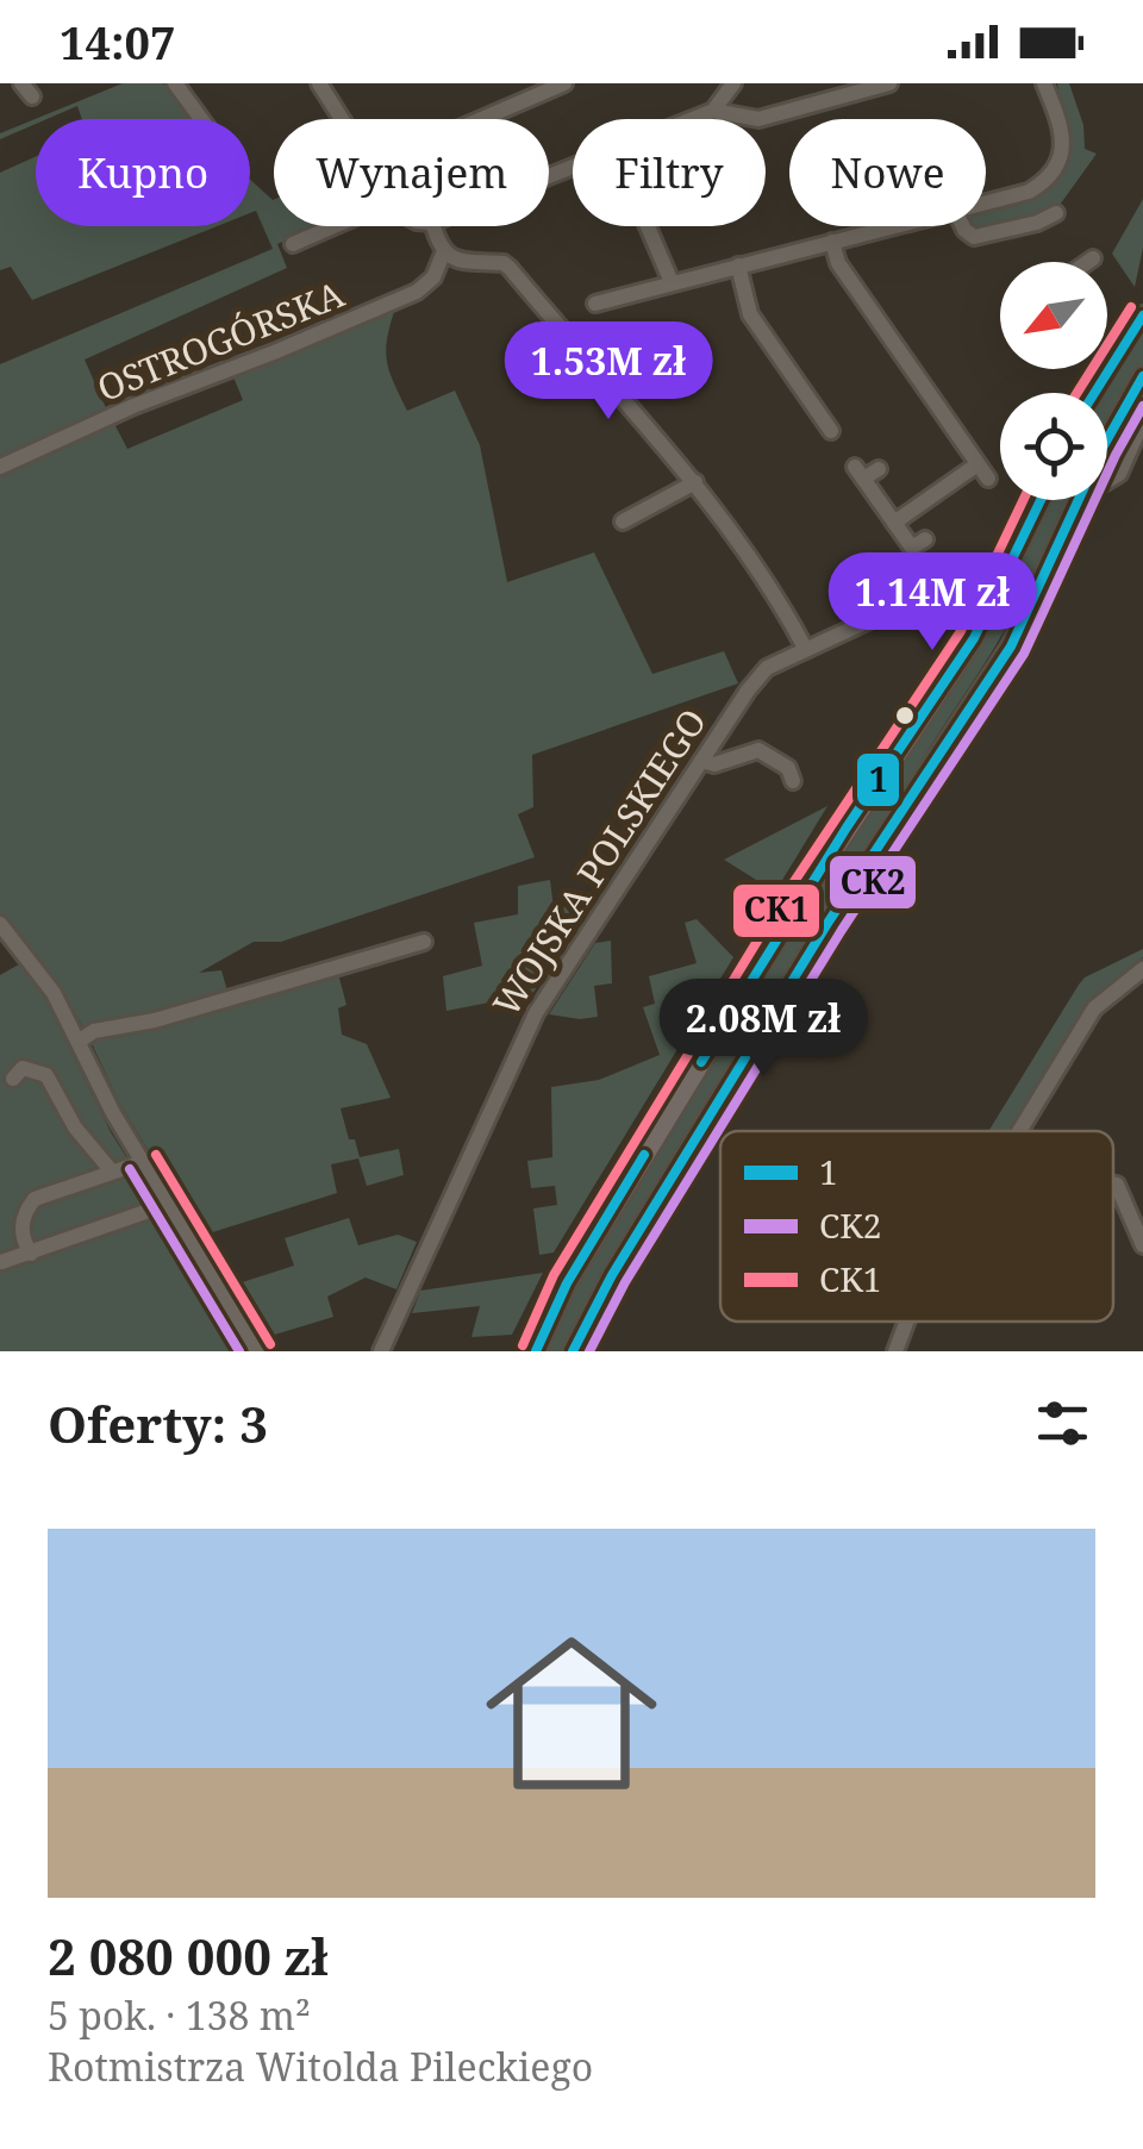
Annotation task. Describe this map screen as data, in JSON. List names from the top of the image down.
{
  "streets": {
    "street": ["OSTROGÓRSKA", "WOJSKA POLSKIEGO"]
  },
  "lines": ["transit line CK1", "transit line 1", "transit line CK2"],
  "legend": ["1", "CK2", "CK1"],
  "north": "bottom left",
  "page": {
    "status": "14:07",
    "chip": [
      "Kupno",
      "Wynajem",
      "Filtry",
      "Nowe"
    ],
    "price": ["1.53M zł", "1.14M zł", "2.08M zł"],
    "heading": "Oferty: 3",
    "list": [
      {
        "name": "2 080 000 zł",
        "note": "5 pok. · 138 m² · Rotmistrza Witolda Pileckiego"
      }
    ]
  }
}
